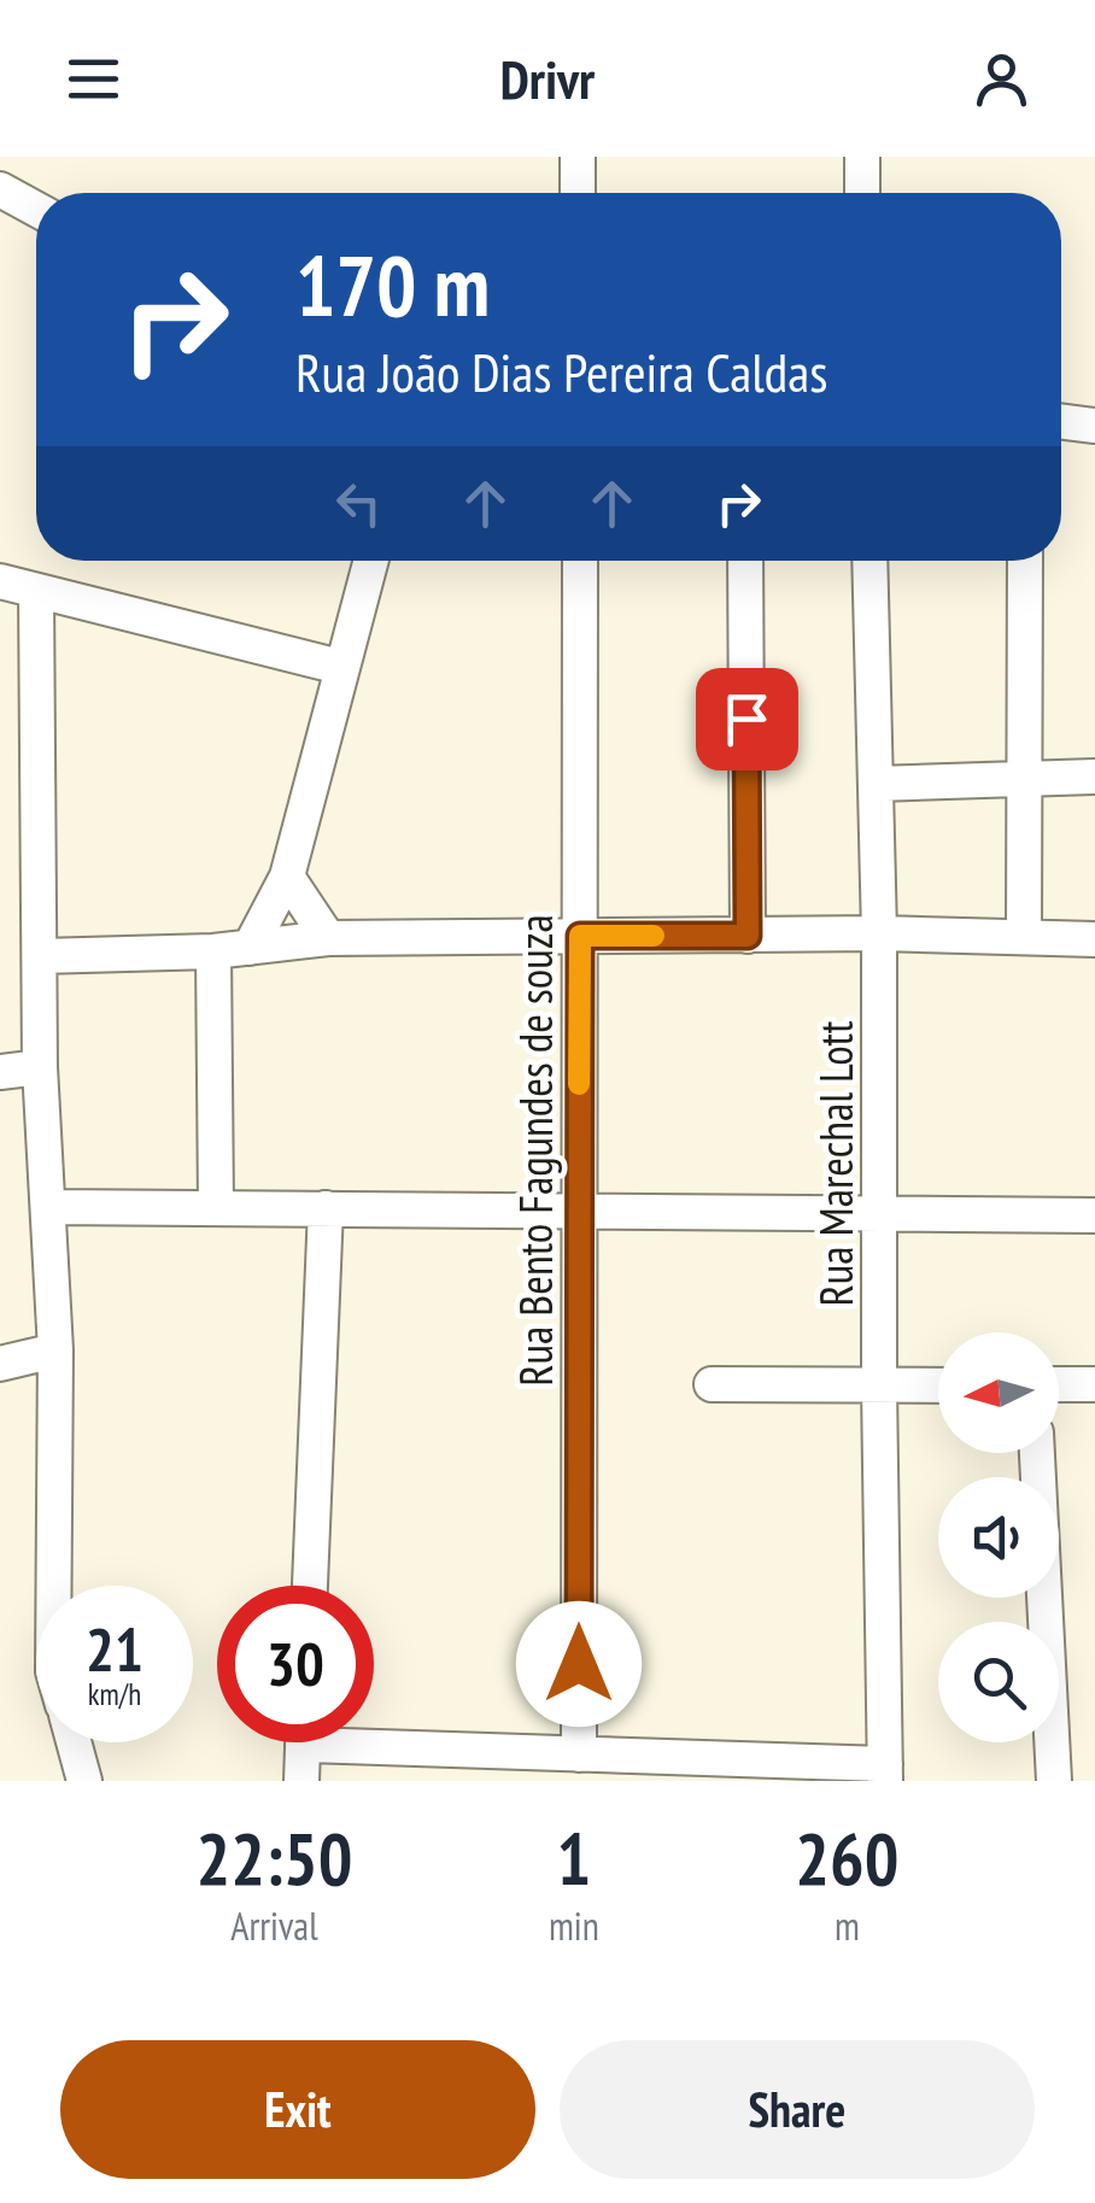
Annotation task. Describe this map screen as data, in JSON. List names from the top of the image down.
{
  "streets": {
    "street": ["Rua Bento Fagundes de souza", "Rua Marechal Lott"]
  },
  "north": "left",
  "page": {
    "header": "Drivr",
    "turn": ["170 m", "Rua João Dias Pereira Caldas"],
    "speed": "21 km/h",
    "limit": "30",
    "eta": [
      "22:50",
      "Arrival",
      "1",
      "min",
      "260",
      "m"
    ],
    "buttons": ["Exit", "Share"]
  }
}
